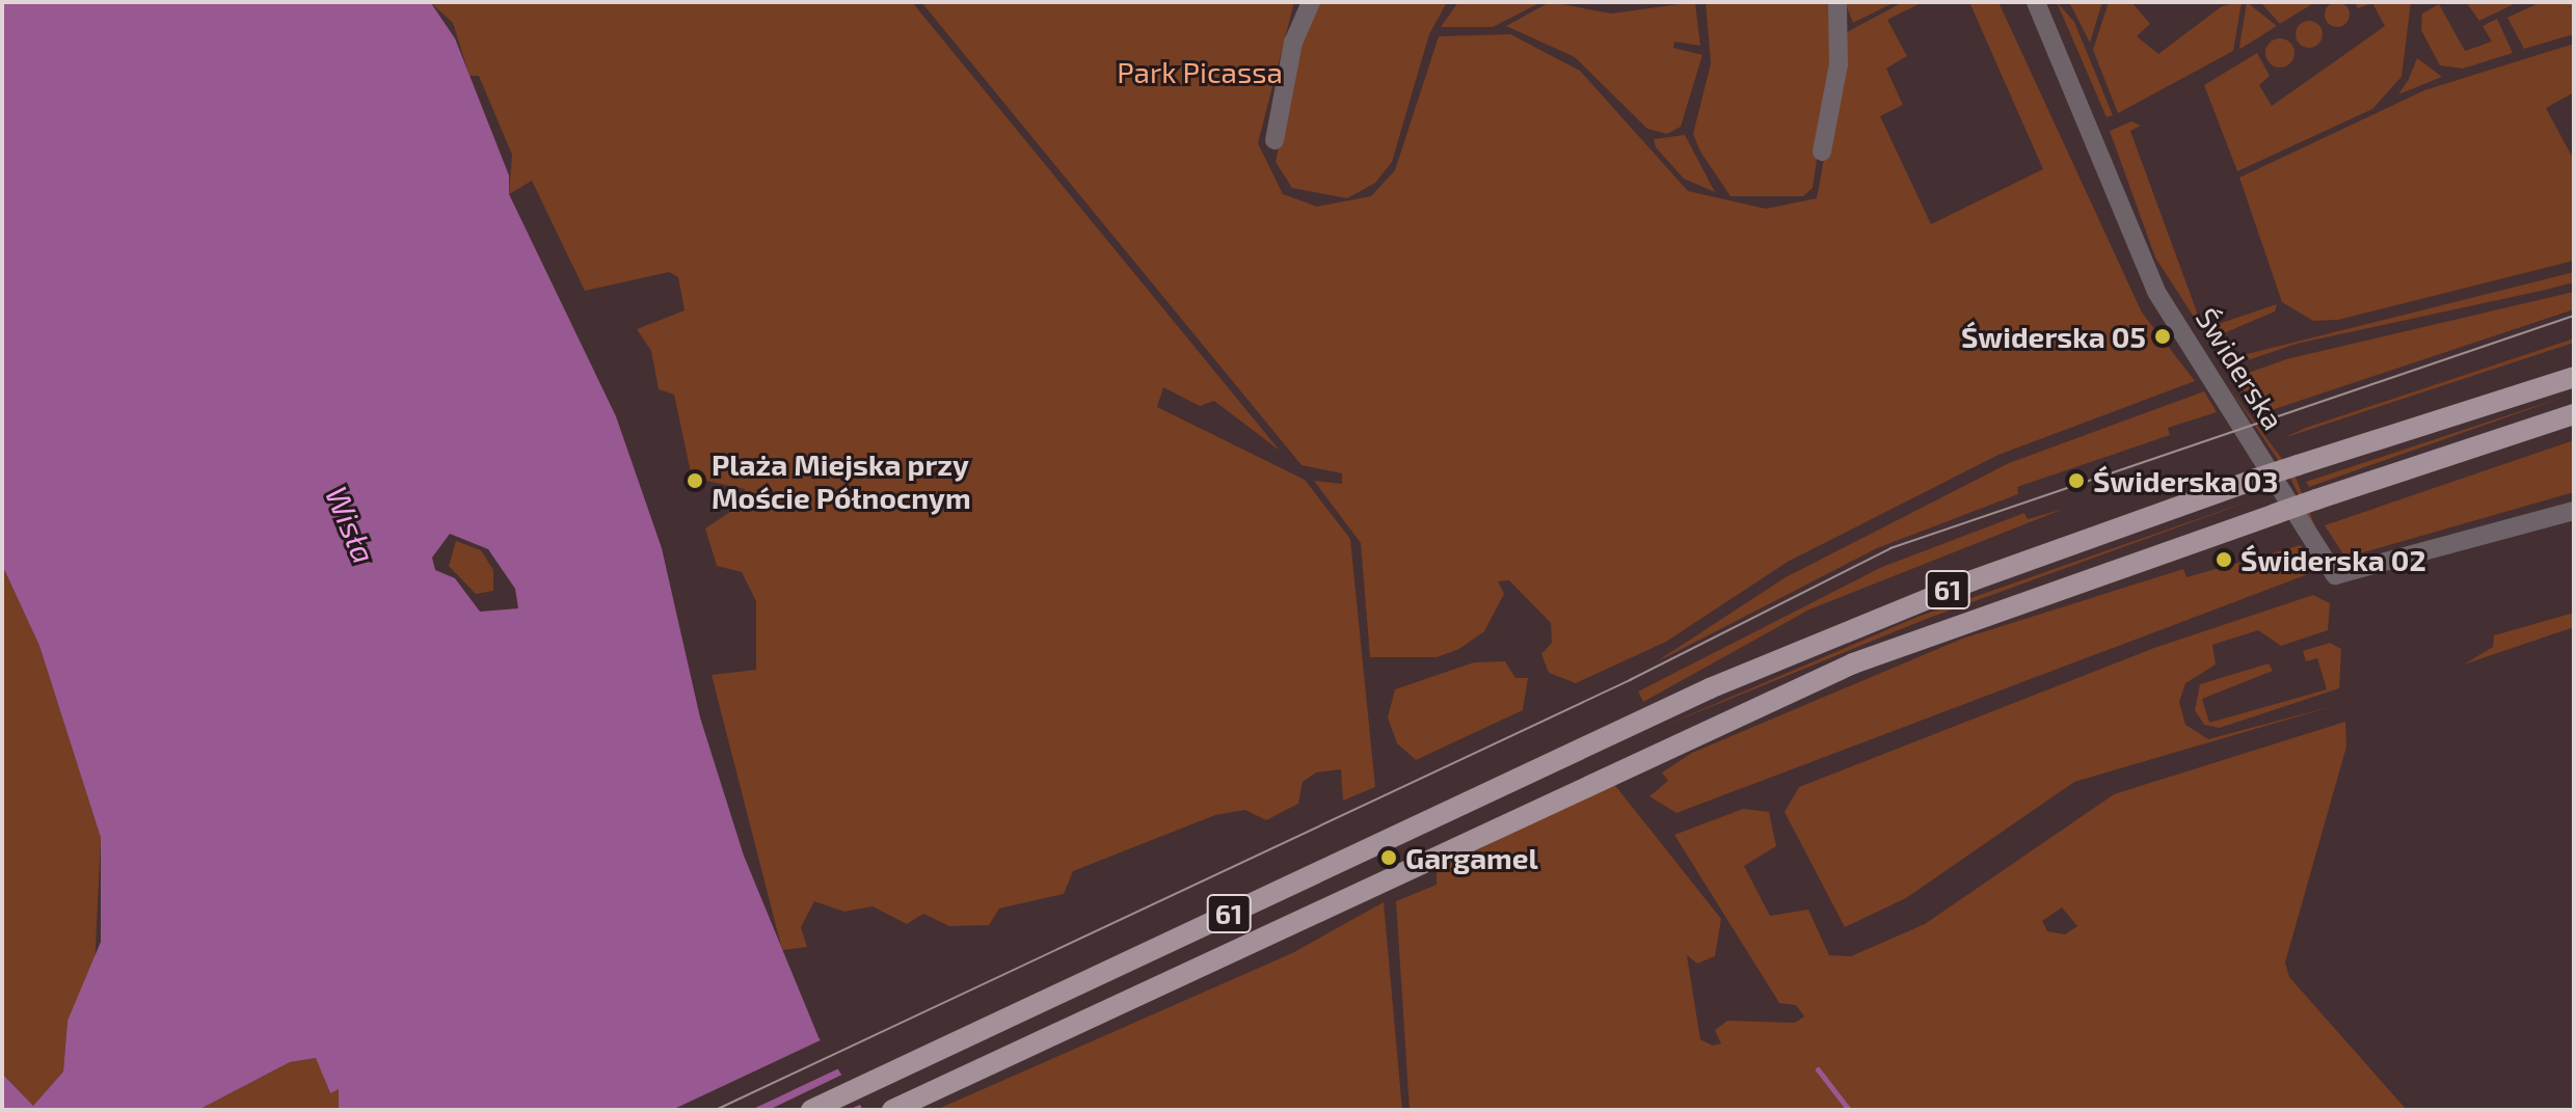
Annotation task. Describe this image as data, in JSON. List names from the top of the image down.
{
  "streets": {
    "main road": ["61"],
    "street": ["Świderska"]
  },
  "water": ["Wisła"],
  "parks": ["Park Picassa"],
  "places": [
    "Świderska 05",
    "Plaża Miejska przy Moście Północnym",
    "Świderska 03",
    "Świderska 02",
    "Gargamel"
  ]
}
